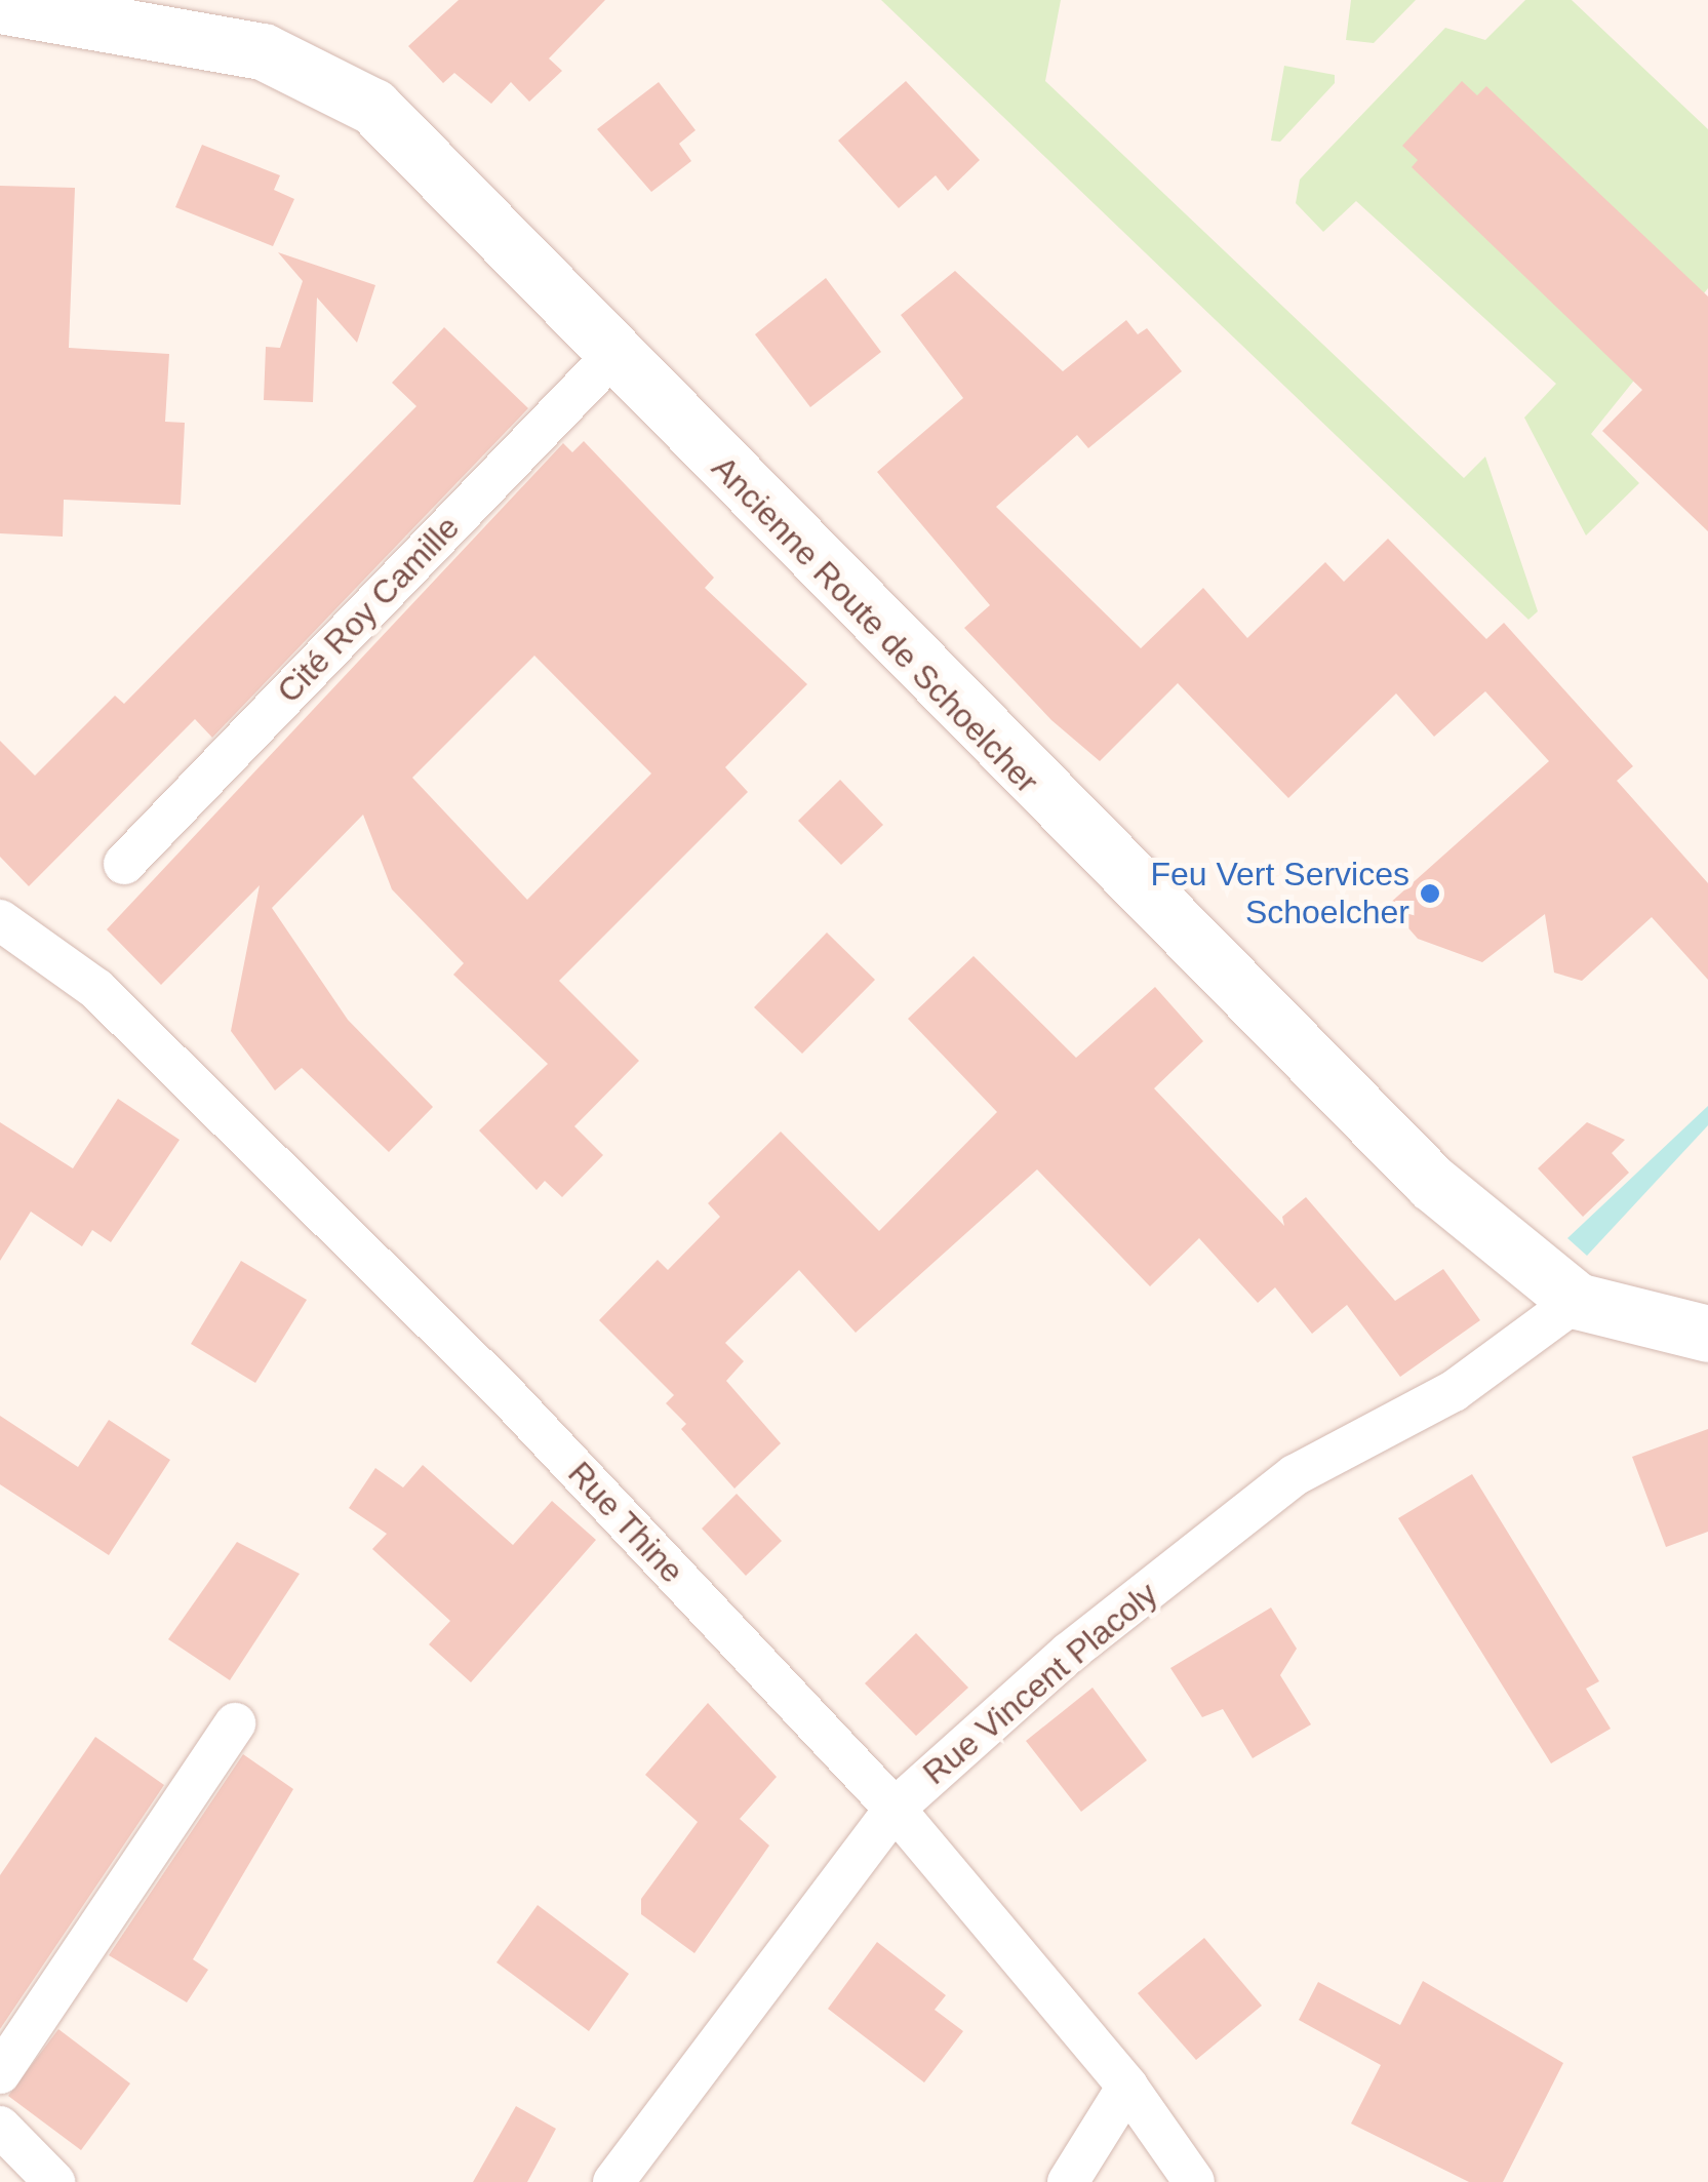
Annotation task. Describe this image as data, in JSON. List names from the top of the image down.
{
  "streets": {
    "main road": ["Ancienne Route de Schoelcher"],
    "street": ["Cité Roy Camille", "Rue Thine", "Rue Vincent Placoly"]
  },
  "crossings": [
    ["Cité Roy Camille", "Ancienne Route de Schoelcher"],
    ["Ancienne Route de Schoelcher", "Rue Vincent Placoly"],
    ["Rue Thine", "Rue Vincent Placoly"]
  ],
  "places": ["Feu Vert Services Schoelcher"]
}
